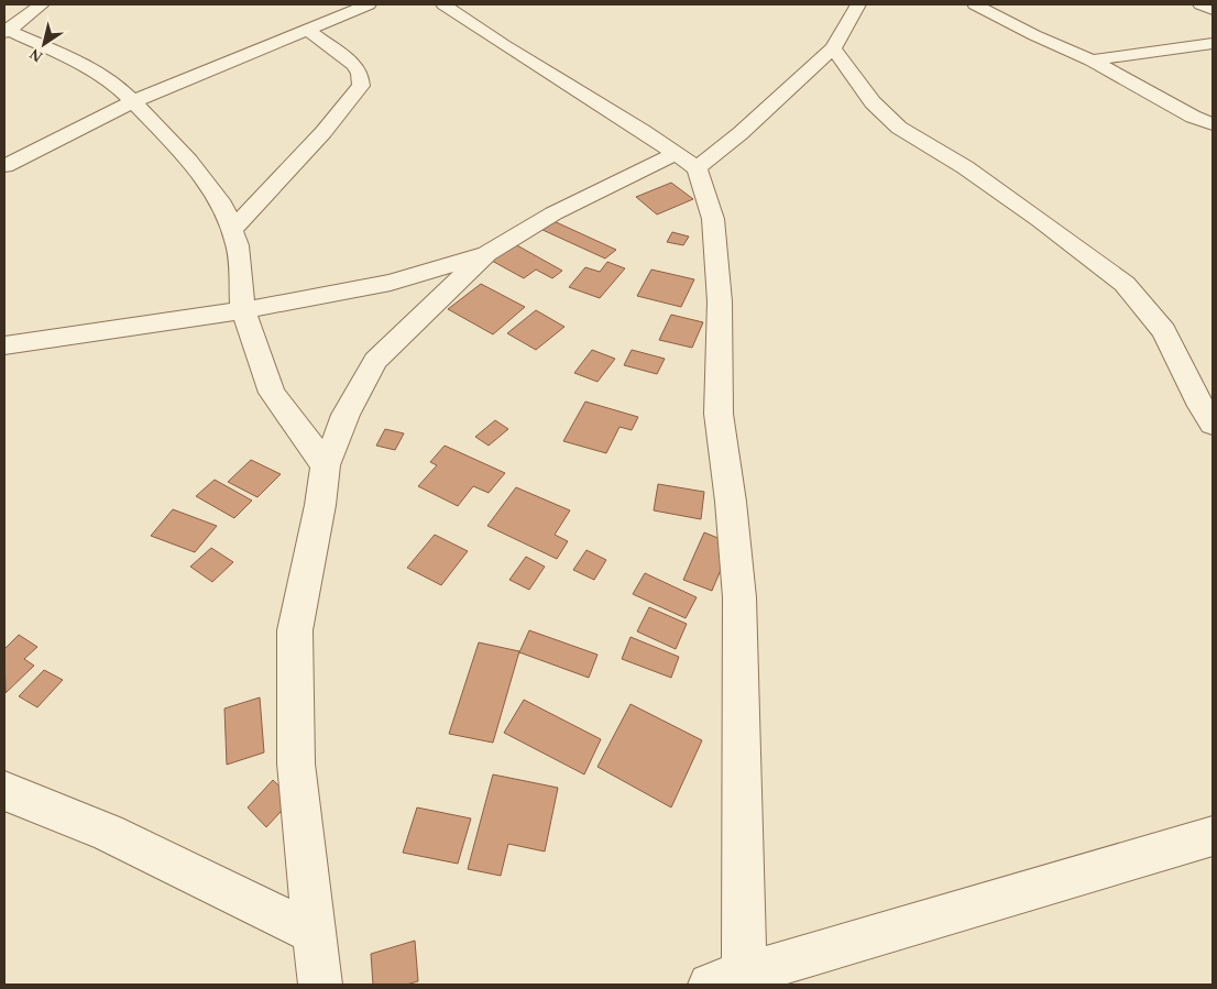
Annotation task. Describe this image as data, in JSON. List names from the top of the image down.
{
  "north": "bottom left"
}
